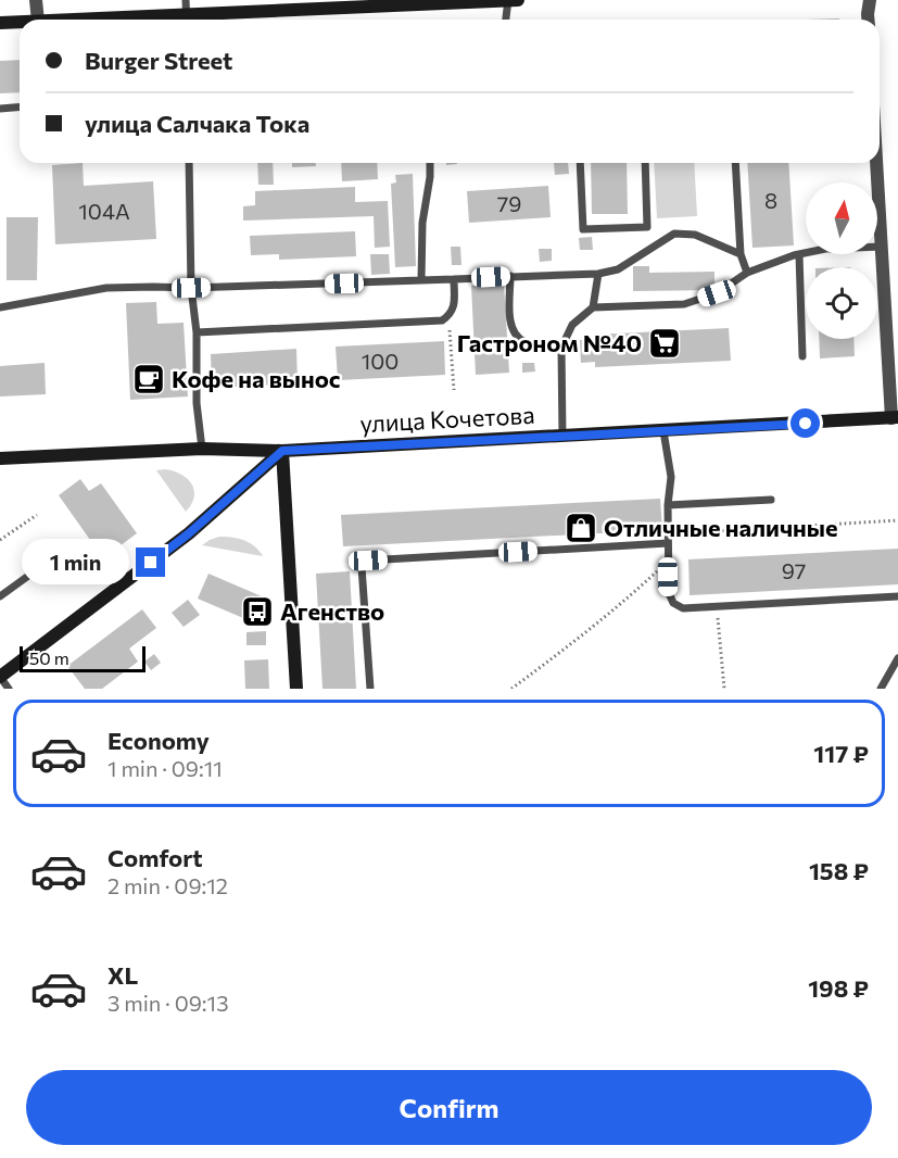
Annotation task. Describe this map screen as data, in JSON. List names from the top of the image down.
{
  "streets": {
    "street": ["улица Кочетова"]
  },
  "places": {
    "supermarket": ["Гастроном №40"],
    "cafe": ["Кофе на вынос"],
    "shop": ["Отличные наличные"],
    "bus stop": ["Агенство"]
  },
  "house_numbers": [
    "8",
    "79",
    "104А",
    "100",
    "97"
  ],
  "scale_bar": "50 m",
  "north": "top",
  "page": {
    "banner": ["Burger Street", "улица Салчака Тока"],
    "bubble": "1 min",
    "scale": "50 m",
    "list": [
      {
        "name": "Economy",
        "note": "1 min · 09:11",
        "value": "117 ₽"
      },
      {
        "name": "Comfort",
        "note": "2 min · 09:12",
        "value": "158 ₽"
      },
      {
        "name": "XL",
        "note": "3 min · 09:13",
        "value": "198 ₽"
      }
    ],
    "buttons": "Confirm"
  }
}
